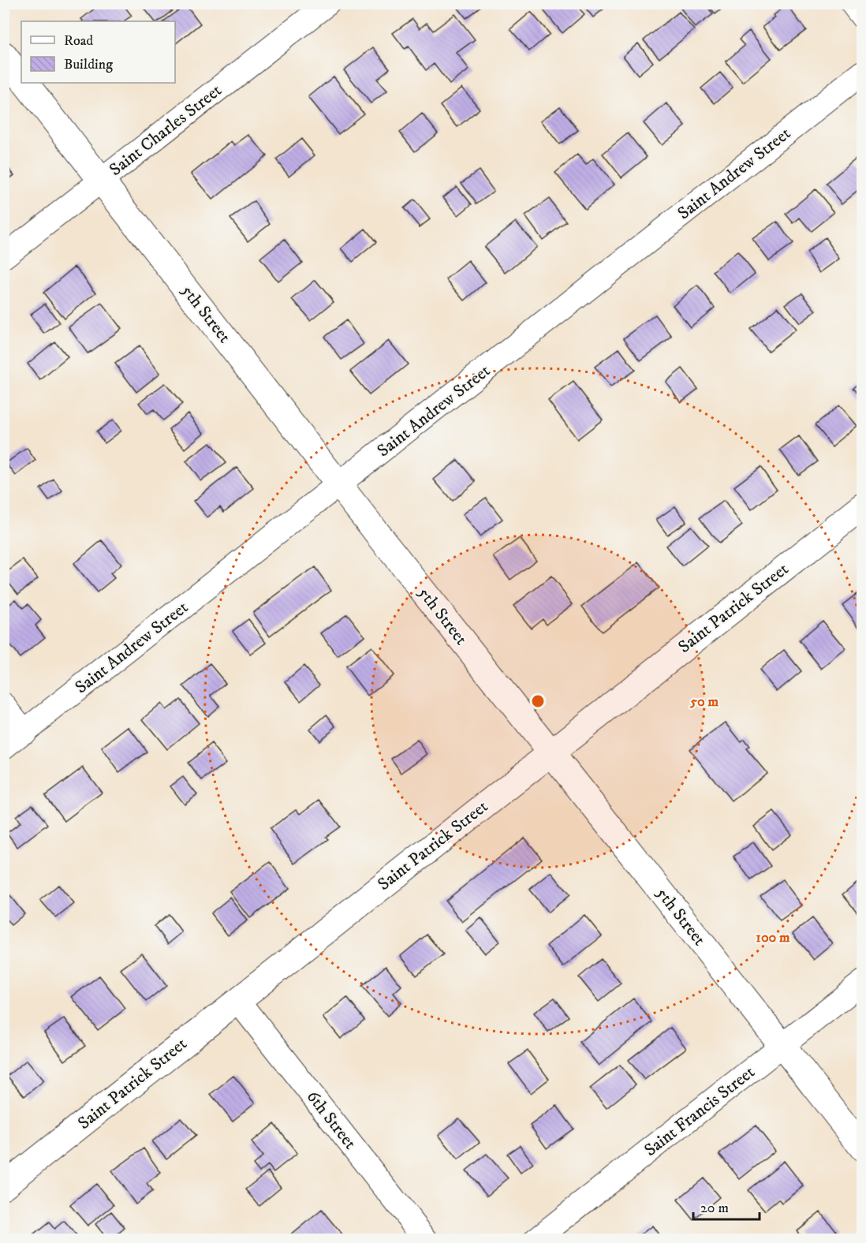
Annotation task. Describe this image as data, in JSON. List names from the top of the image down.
{
  "streets": {
    "main road": ["5th Street", "Saint Patrick Street"],
    "street": [
      "Saint Charles Street",
      "Saint Andrew Street",
      "Saint Francis Street",
      "6th Street"
    ]
  },
  "crossings": [
    ["Saint Charles Street", "5th Street"],
    ["Saint Andrew Street", "5th Street"],
    ["5th Street", "Saint Patrick Street"],
    ["5th Street", "Saint Francis Street"],
    ["Saint Patrick Street", "6th Street"]
  ],
  "legend": ["Road", "Building"],
  "scale_bar": "20 m",
  "rings": ["50 m", "100 m"]
}
